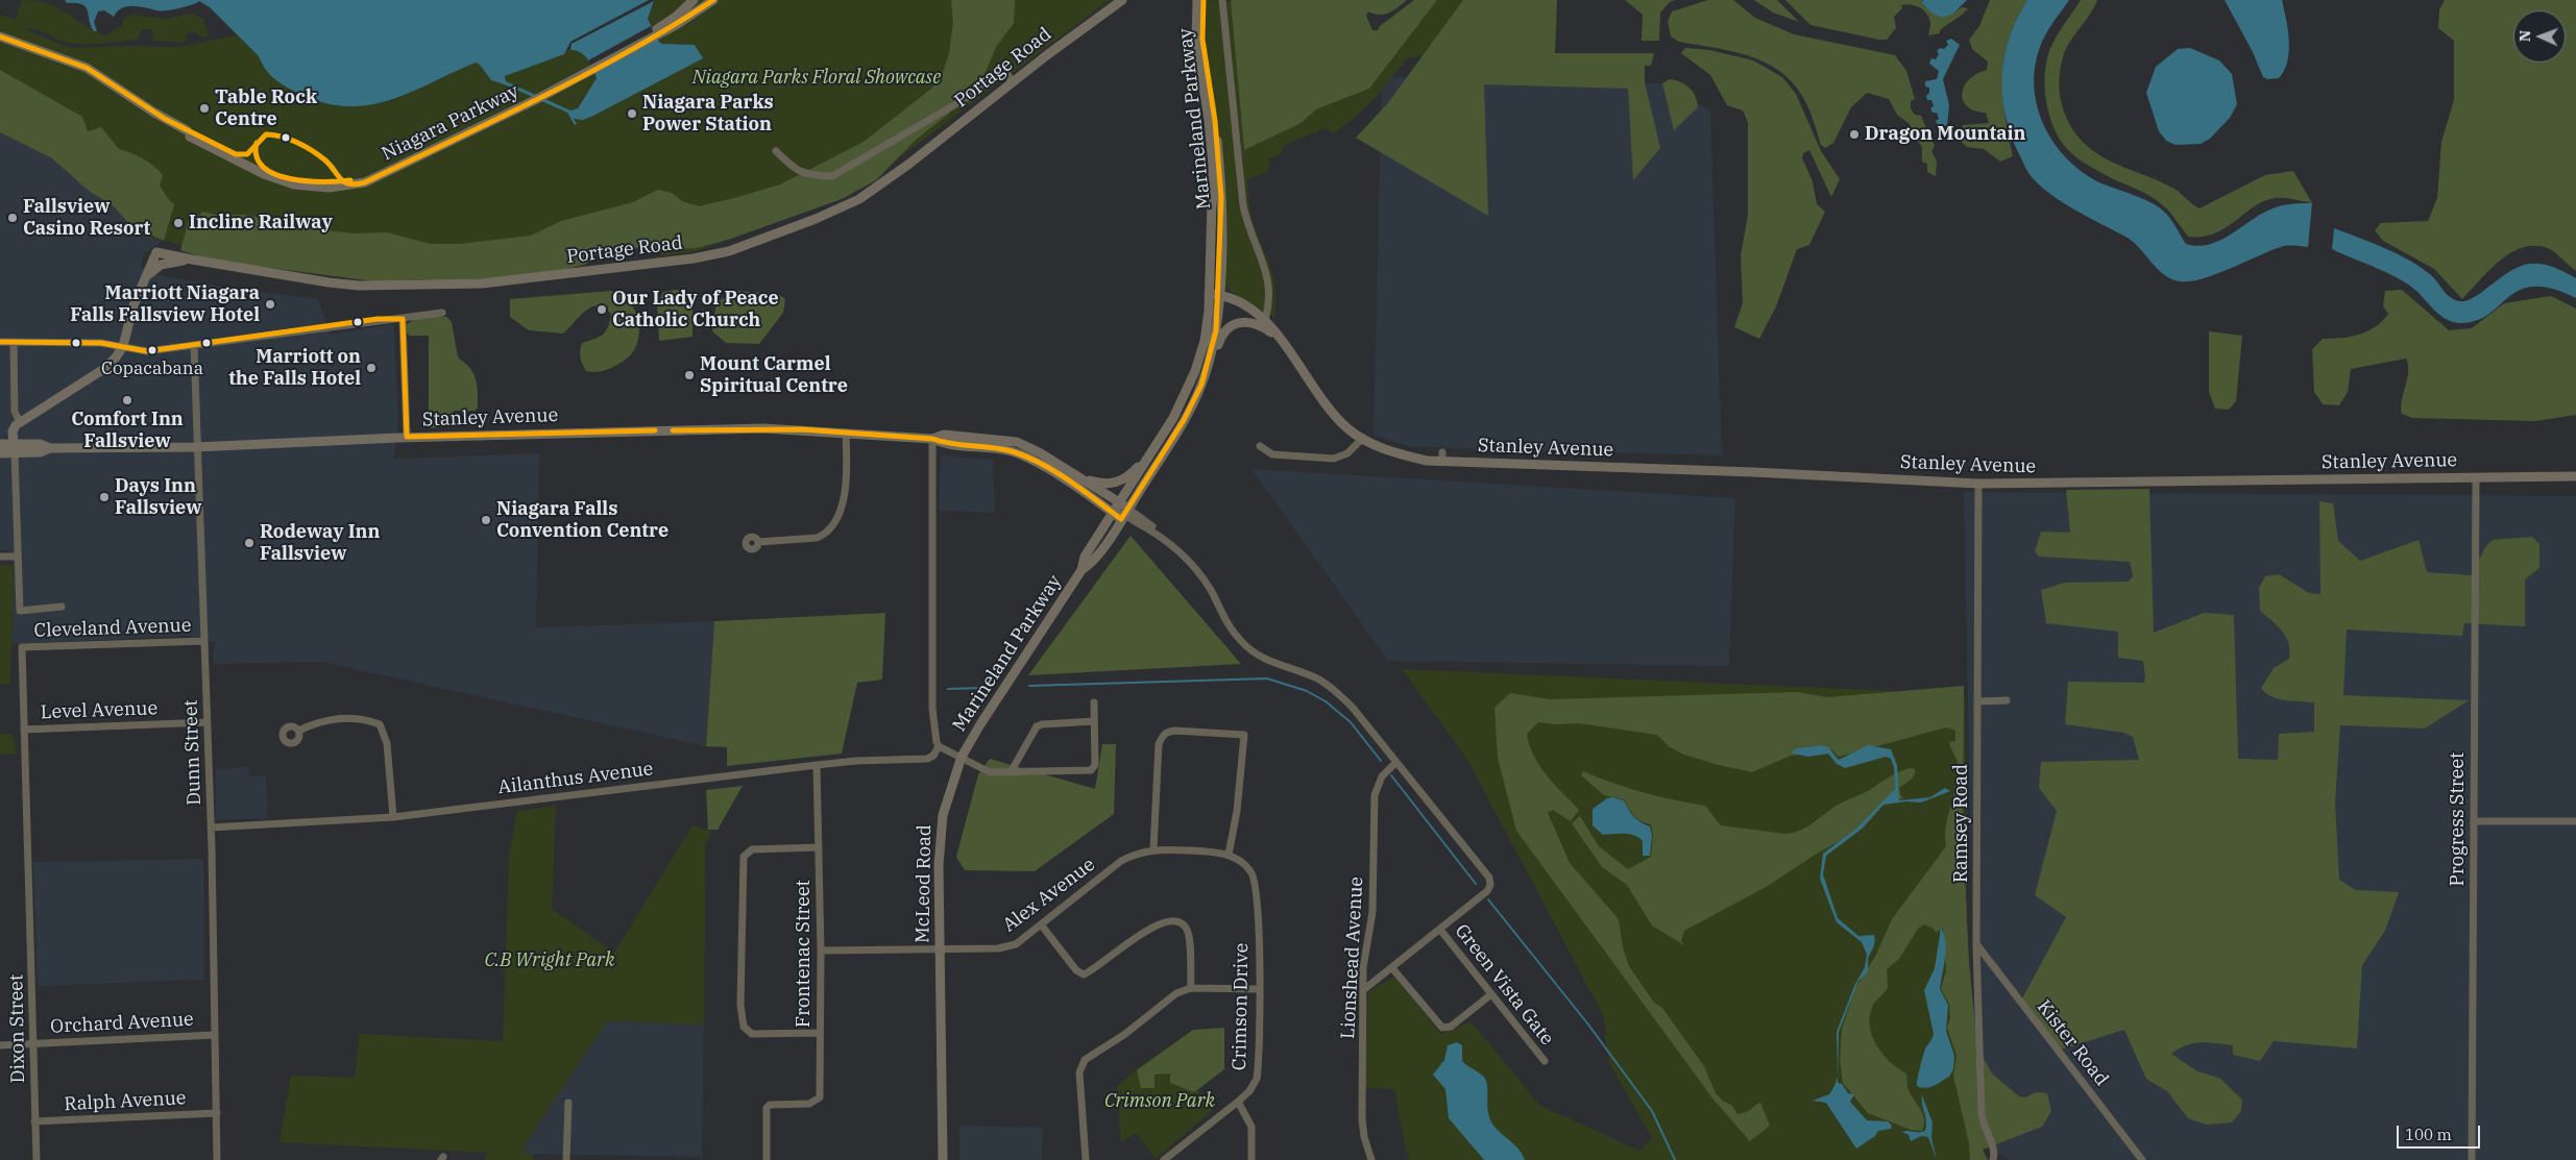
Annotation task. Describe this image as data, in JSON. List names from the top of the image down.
{
  "streets": {
    "main road": [
      "Portage Road",
      "Marineland Parkway",
      "Niagara Parkway",
      "Stanley Avenue",
      "McLeod Road"
    ],
    "street": [
      "Cleveland Avenue",
      "Level Avenue",
      "Dunn Street",
      "Ailanthus Avenue",
      "Progress Street",
      "Ramsey Road",
      "Alex Avenue",
      "Frontenac Street",
      "Lionshead Avenue",
      "Green Vista Gate",
      "Crimson Drive",
      "Orchard Avenue",
      "Dixon Street",
      "Kister Road",
      "Ralph Avenue"
    ]
  },
  "crossings": [
    ["Marineland Parkway", "Stanley Avenue"],
    ["Marineland Parkway", "McLeod Road"],
    ["Stanley Avenue", "Dunn Street"],
    ["Stanley Avenue", "Progress Street"],
    ["Stanley Avenue", "Ramsey Road"],
    ["Cleveland Avenue", "Dunn Street"],
    ["Cleveland Avenue", "Dixon Street"],
    ["Level Avenue", "Dunn Street"],
    ["Level Avenue", "Dixon Street"],
    ["Dunn Street", "Ailanthus Avenue"],
    ["Dunn Street", "Orchard Avenue"],
    ["Dunn Street", "Ralph Avenue"],
    ["Ailanthus Avenue", "Frontenac Street"],
    ["Ramsey Road", "Kister Road"],
    ["McLeod Road", "Alex Avenue"],
    ["Alex Avenue", "Frontenac Street"],
    ["Alex Avenue", "Crimson Drive"],
    ["Orchard Avenue", "Dixon Street"],
    ["Dixon Street", "Ralph Avenue"]
  ],
  "parks": ["Niagara Parks Floral Showcase", "C.B Wright Park", "Crimson Park"],
  "places": [
    "Table Rock Centre",
    "Niagara Parks Power Station",
    "Dragon Mountain",
    "Fallsview Casino Resort",
    "Incline Railway",
    "Marriott Niagara Falls Fallsview Hotel",
    "Our Lady of Peace Catholic Church",
    "Copacabana",
    "Marriott on the Falls Hotel",
    "Mount Carmel Spiritual Centre",
    "Comfort Inn Fallsview",
    "Days Inn Fallsview",
    "Niagara Falls Convention Centre",
    "Rodeway Inn Fallsview"
  ],
  "scale_bar": "100 m",
  "north": "left"
}
